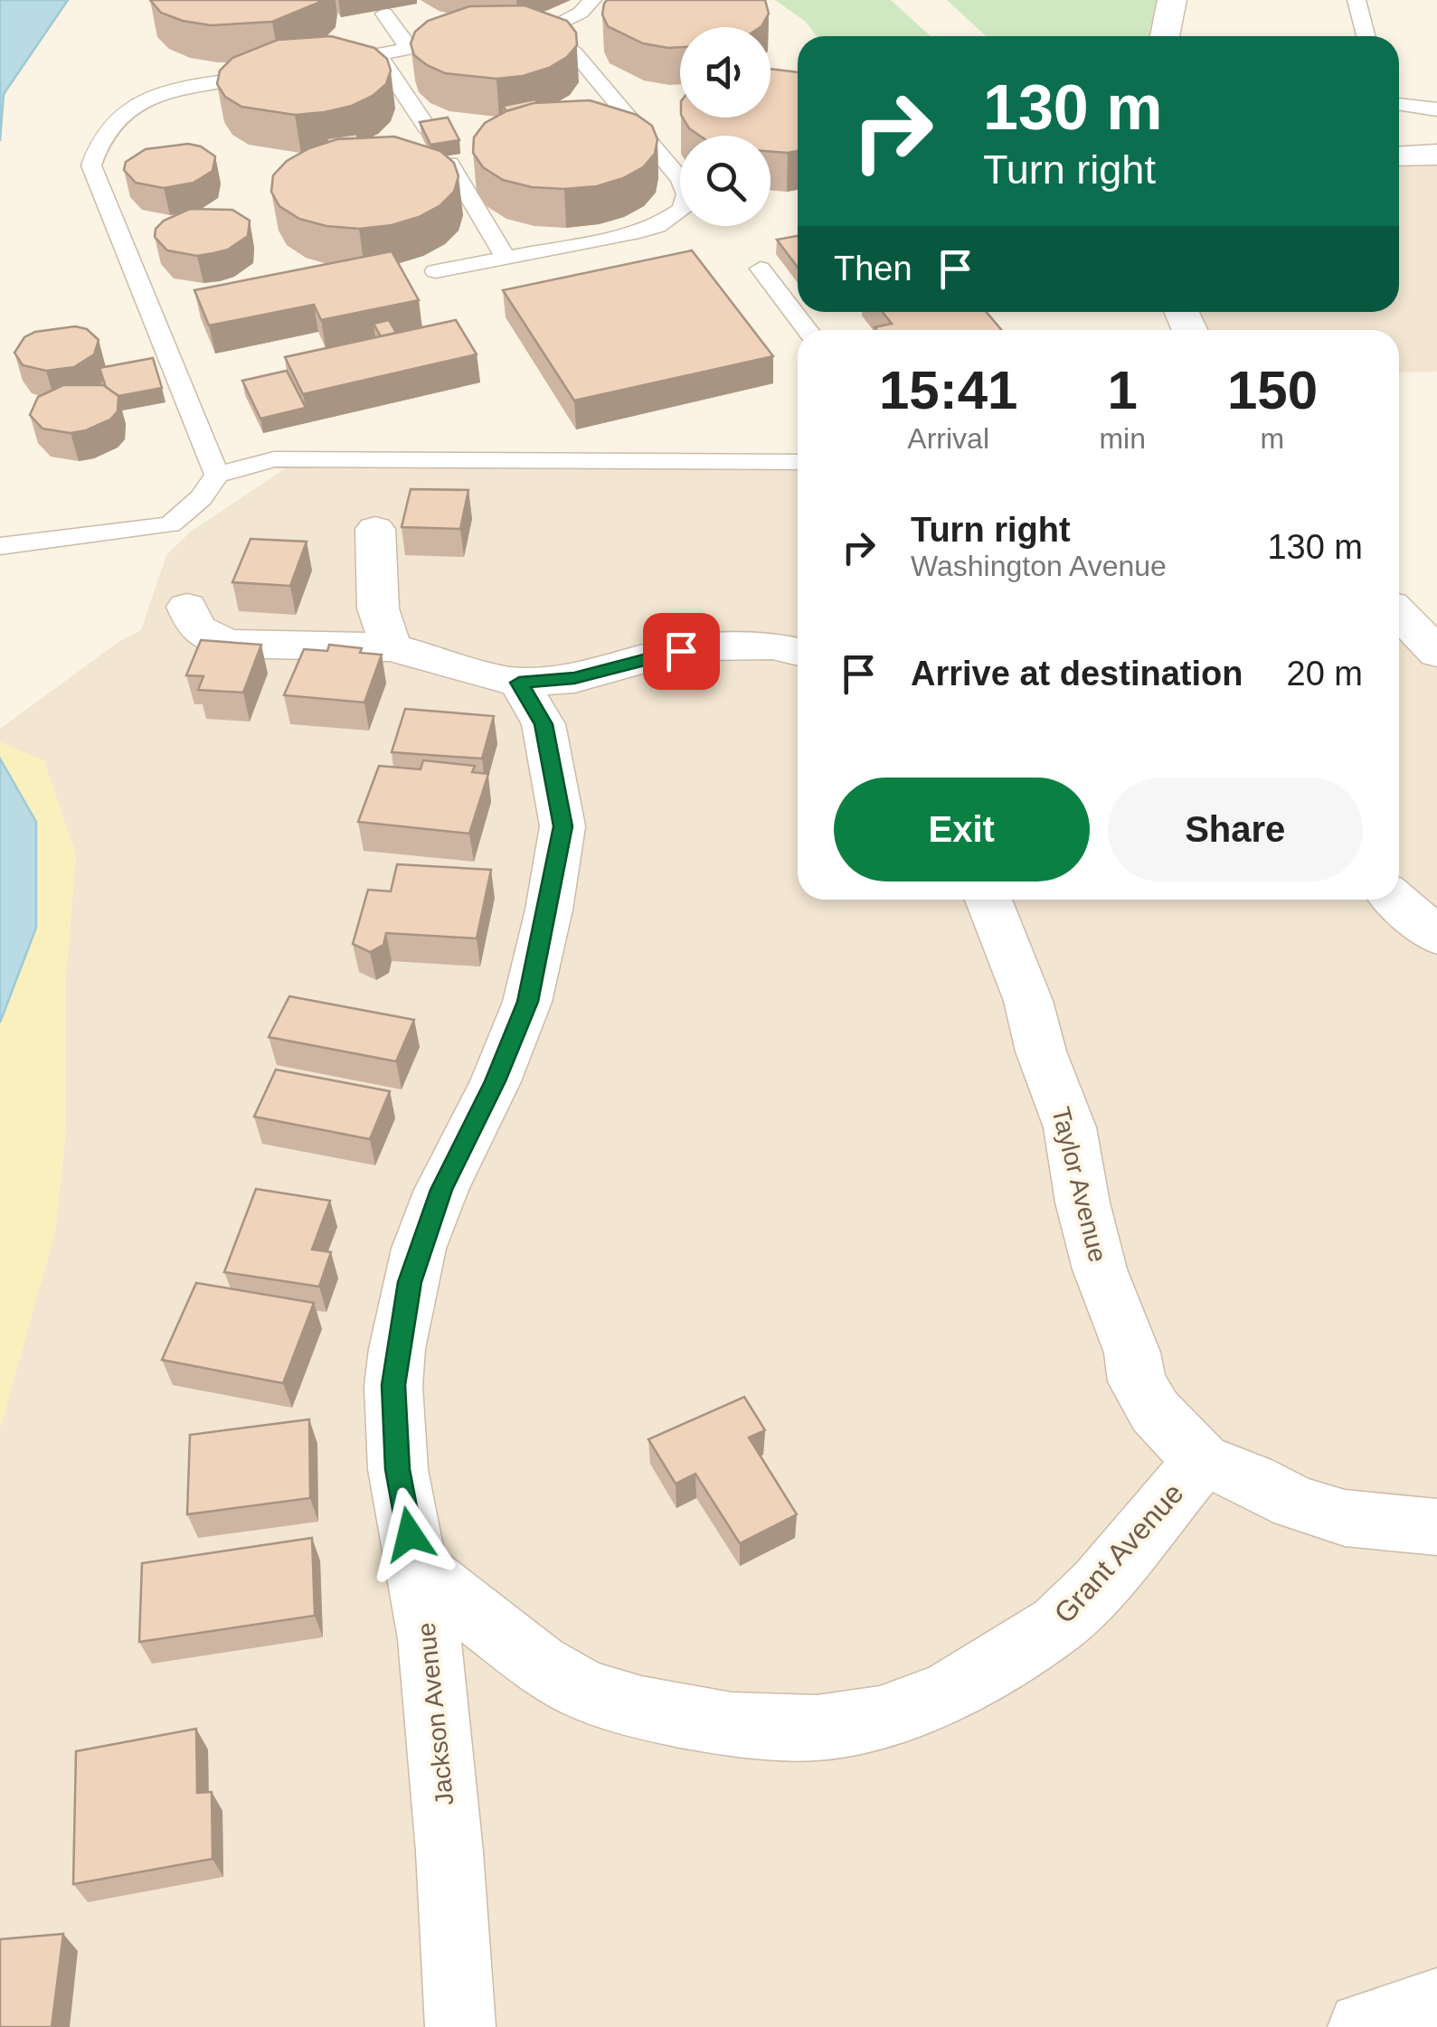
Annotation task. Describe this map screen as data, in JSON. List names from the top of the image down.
{
  "streets": {
    "street": ["Taylor Avenue", "Grant Avenue", "Jackson Avenue"]
  },
  "crossings": [
    ["Taylor Avenue", "Grant Avenue"],
    ["Grant Avenue", "Jackson Avenue"]
  ],
  "page": {
    "turn": ["130 m", "Turn right"],
    "then": "Then",
    "eta": [
      "15:41",
      "Arrival",
      "1",
      "min",
      "150",
      "m"
    ],
    "list": [
      {
        "name": "Turn right",
        "note": "Washington Avenue",
        "value": "130 m"
      },
      {
        "name": "Arrive at destination",
        "value": "20 m"
      }
    ],
    "buttons": ["Exit", "Share"]
  }
}
